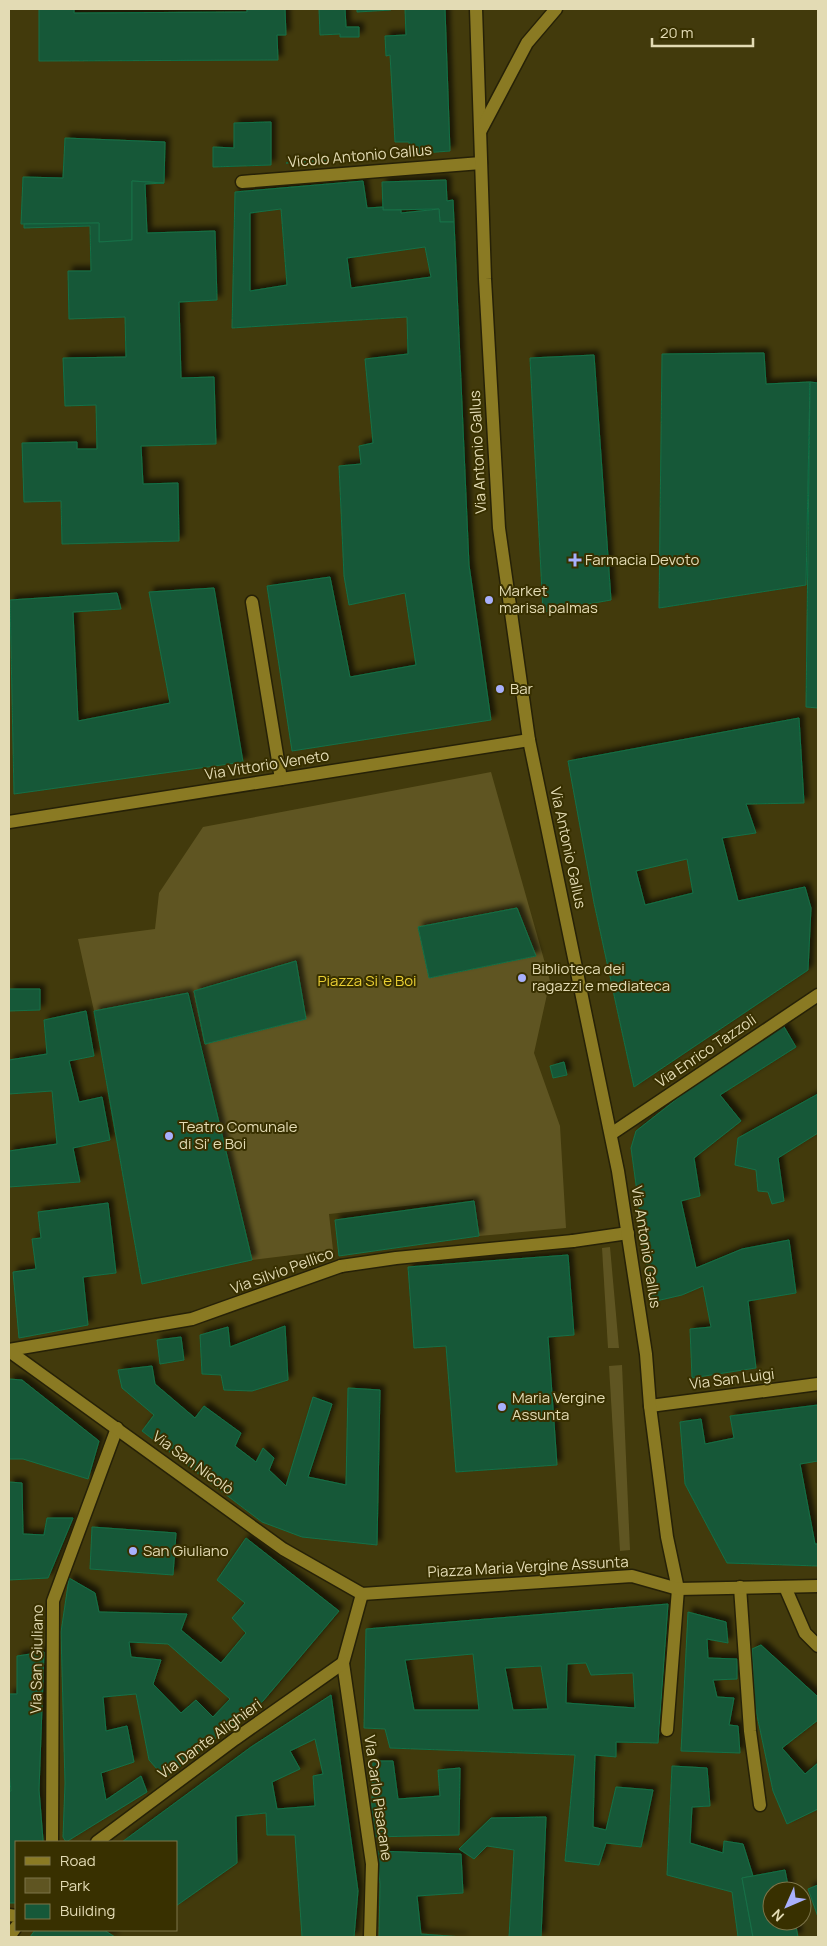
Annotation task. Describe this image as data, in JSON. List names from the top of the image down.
{
  "streets": {
    "street": [
      "Vicolo Antonio Gallus",
      "Via Antonio Gallus",
      "Via Vittorio Veneto",
      "Via Enrico Tazzoli",
      "Via Silvio Pellico",
      "Via San Luigi",
      "Via San Nicolò",
      "Piazza Maria Vergine Assunta",
      "Via San Giuliano",
      "Via Dante Alighieri",
      "Via Carlo Pisacane"
    ]
  },
  "crossings": [
    ["Vicolo Antonio Gallus", "Via Antonio Gallus"],
    ["Via Antonio Gallus", "Via Vittorio Veneto"],
    ["Via Antonio Gallus", "Via Enrico Tazzoli"],
    ["Via Antonio Gallus", "Via Silvio Pellico"],
    ["Via Antonio Gallus", "Via San Luigi"],
    ["Via Antonio Gallus", "Piazza Maria Vergine Assunta"],
    ["Via Silvio Pellico", "Via San Nicolò"],
    ["Via San Nicolò", "Piazza Maria Vergine Assunta"],
    ["Via San Nicolò", "Via San Giuliano"],
    ["Via Dante Alighieri", "Via Carlo Pisacane"]
  ],
  "parks": ["Piazza Si ’e Boi"],
  "places": {
    "health": ["Farmacia Devoto"],
    "other": [
      "Market marisa palmas",
      "Bar",
      "Biblioteca dei ragazzi e mediateca",
      "Teatro Comunale di Si' e Boi",
      "Maria Vergine Assunta",
      "San Giuliano"
    ]
  },
  "legend": ["Road", "Park", "Building"],
  "scale_bar": "20 m",
  "north": "bottom left"
}
